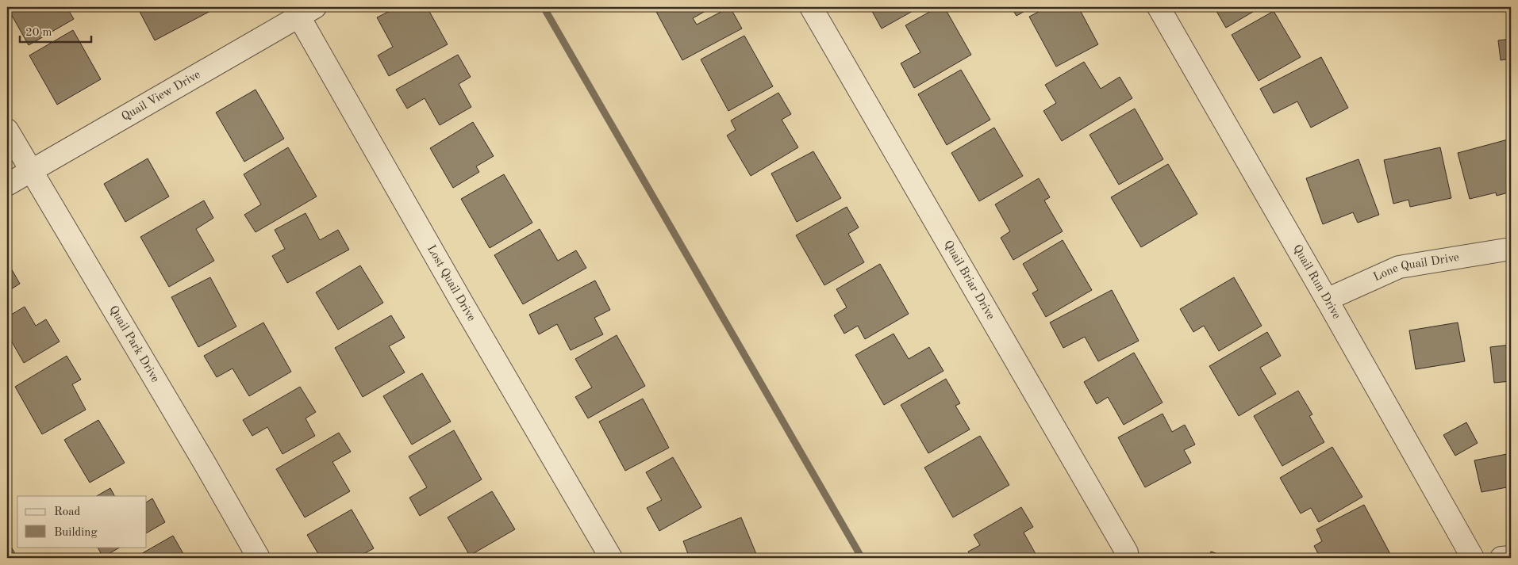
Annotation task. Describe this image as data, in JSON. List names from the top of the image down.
{
  "streets": {
    "street": [
      "Quail View Drive",
      "Lone Quail Drive",
      "Quail Briar Drive",
      "Quail Run Drive",
      "Lost Quail Drive",
      "Quail Park Drive"
    ]
  },
  "crossings": [
    ["Quail View Drive", "Lost Quail Drive"],
    ["Quail View Drive", "Quail Park Drive"],
    ["Lone Quail Drive", "Quail Run Drive"]
  ],
  "legend": ["Road", "Building"],
  "scale_bar": "20 m"
}
